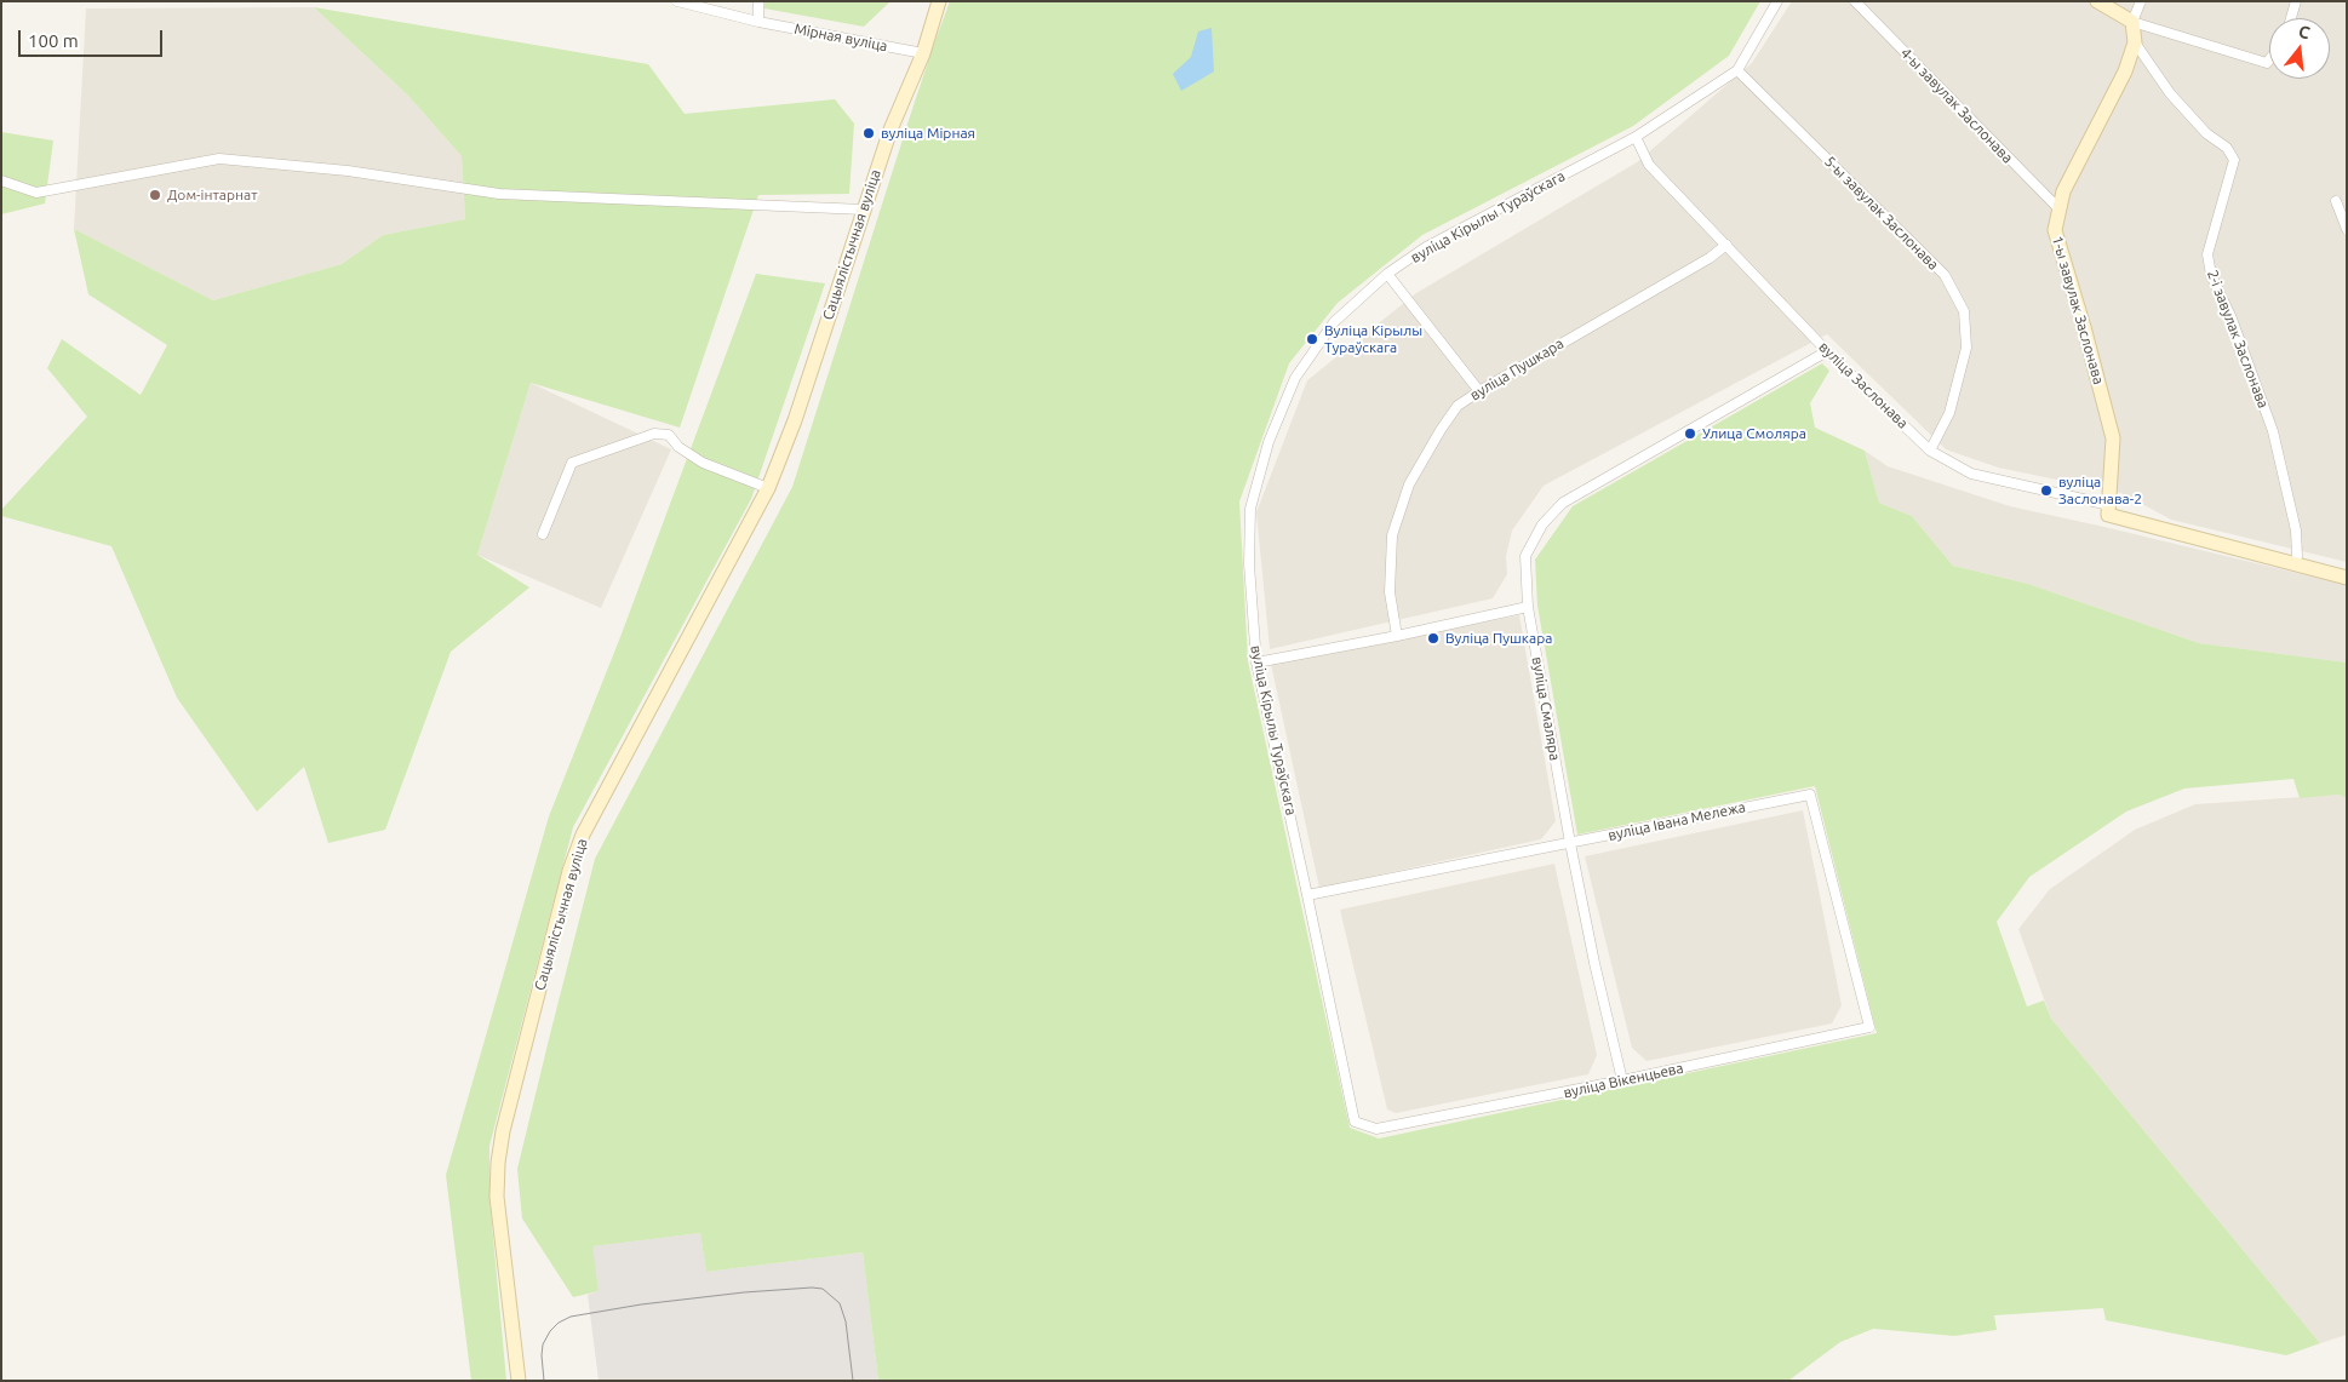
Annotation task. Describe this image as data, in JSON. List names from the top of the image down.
{
  "streets": {
    "main road": ["Сацыялістычная вуліца", "1-ы завулак Заслонава", "вуліца Заслонава"],
    "street": [
      "Мірная вуліца",
      "4-ы завулак Заслонава",
      "5-ы завулак Заслонава",
      "вуліца Кірылы Тураўскага",
      "2-і завулак Заслонава",
      "вуліца Пушкара",
      "вуліца Смаляра",
      "вуліца Івана Мележа",
      "вуліца Вікенцьева"
    ]
  },
  "crossings": [
    ["Мірная вуліца", "Сацыялістычная вуліца"],
    ["4-ы завулак Заслонава", "1-ы завулак Заслонава"],
    ["5-ы завулак Заслонава", "вуліца Заслонава"],
    ["вуліца Кірылы Тураўскага", "вуліца Заслонава"],
    ["вуліца Кірылы Тураўскага", "вуліца Івана Мележа"],
    ["вуліца Кірылы Тураўскага", "вуліца Вікенцьева"],
    ["1-ы завулак Заслонава", "2-і завулак Заслонава"],
    ["1-ы завулак Заслонава", "вуліца Заслонава"],
    ["2-і завулак Заслонава", "вуліца Заслонава"],
    ["вуліца Пушкара", "вуліца Заслонава"],
    ["вуліца Заслонава", "вуліца Смаляра"],
    ["вуліца Смаляра", "вуліца Івана Мележа"],
    ["вуліца Смаляра", "вуліца Вікенцьева"],
    ["вуліца Івана Мележа", "вуліца Вікенцьева"]
  ],
  "places": [
    "вуліца Мірная",
    "Дом-інтарнат",
    "Вуліца Кірылы Тураўскага",
    "Улица Смоляра",
    "вуліца Заслонава-2",
    "Вуліца Пушкара"
  ],
  "scale_bar": "100 m",
  "north": "top"
}
